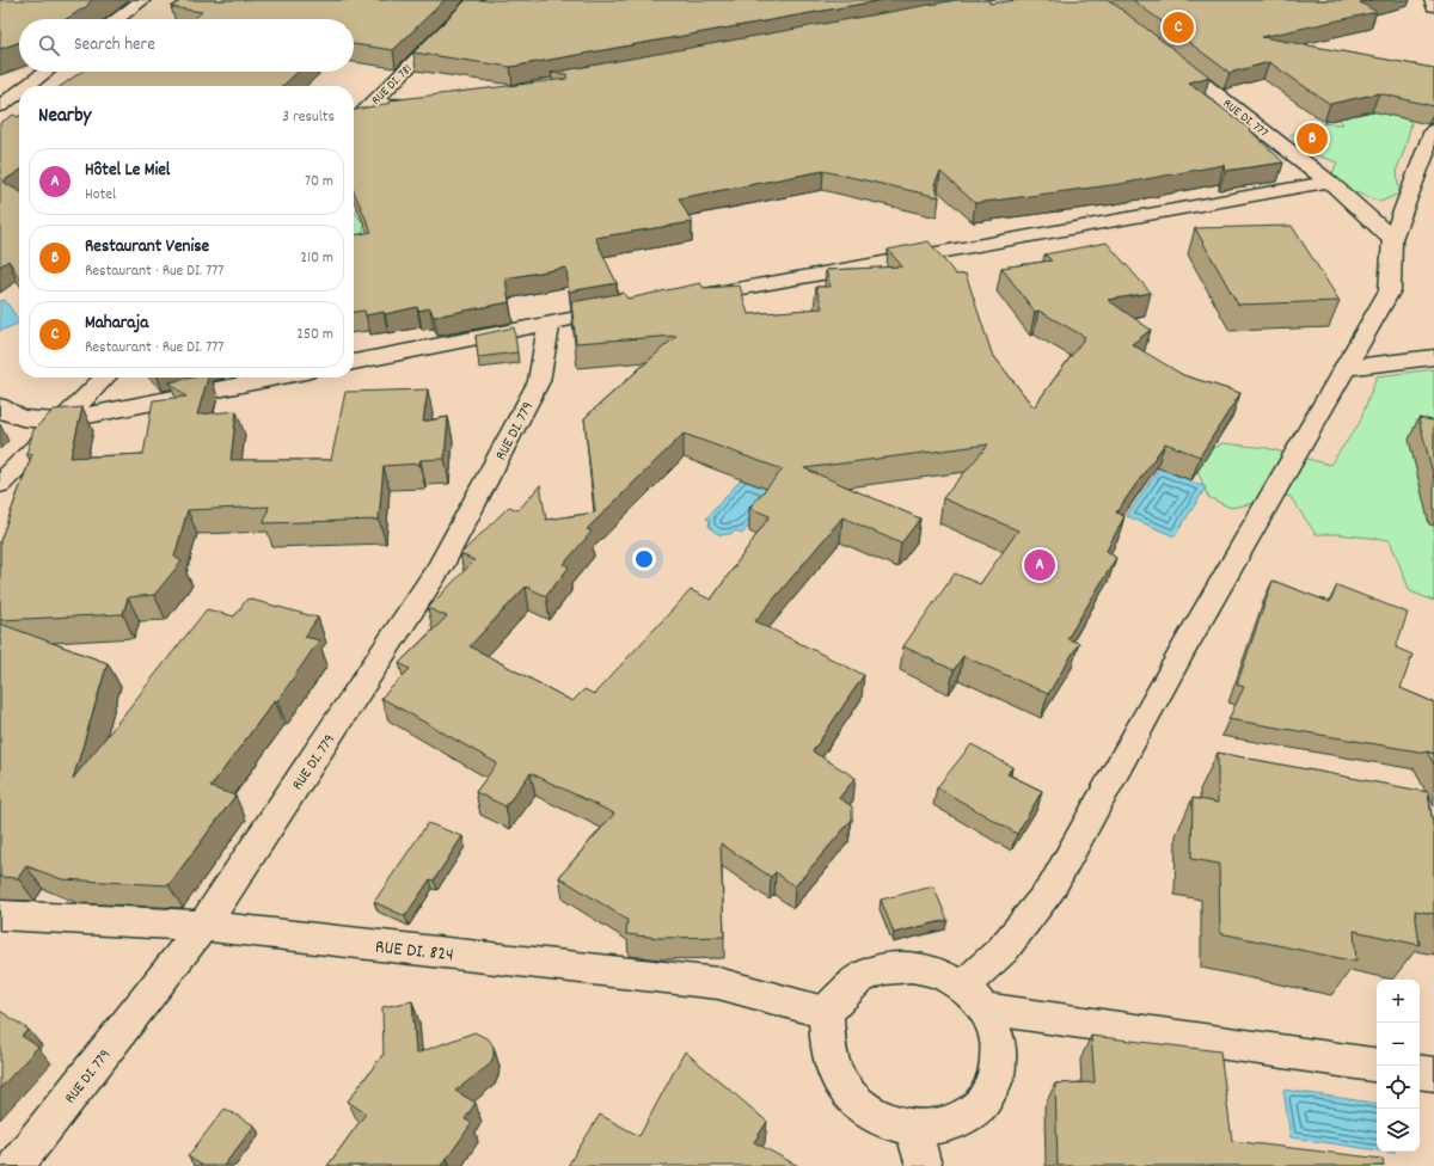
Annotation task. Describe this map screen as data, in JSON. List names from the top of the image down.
{
  "streets": {
    "street": [
      "RUE DI. 781",
      "RUE DI. 777",
      "RUE DI. 779",
      "RUE DI. 824"
    ]
  },
  "crossings": [
    ["RUE DI. 779", "RUE DI. 824"]
  ],
  "page": {
    "pins": ["C", "B", "A"],
    "search": "Search here",
    "heading": ["Nearby", "3 results"],
    "list": [
      {
        "mark": "A",
        "name": "Hôtel Le Miel",
        "note": "Hotel",
        "value": "70 m"
      },
      {
        "mark": "B",
        "name": "Restaurant Venise",
        "note": "Restaurant · Rue DI. 777",
        "value": "210 m"
      },
      {
        "mark": "C",
        "name": "Maharaja",
        "note": "Restaurant · Rue DI. 777",
        "value": "250 m"
      }
    ],
    "map_buttons": ["+", "−"]
  }
}
